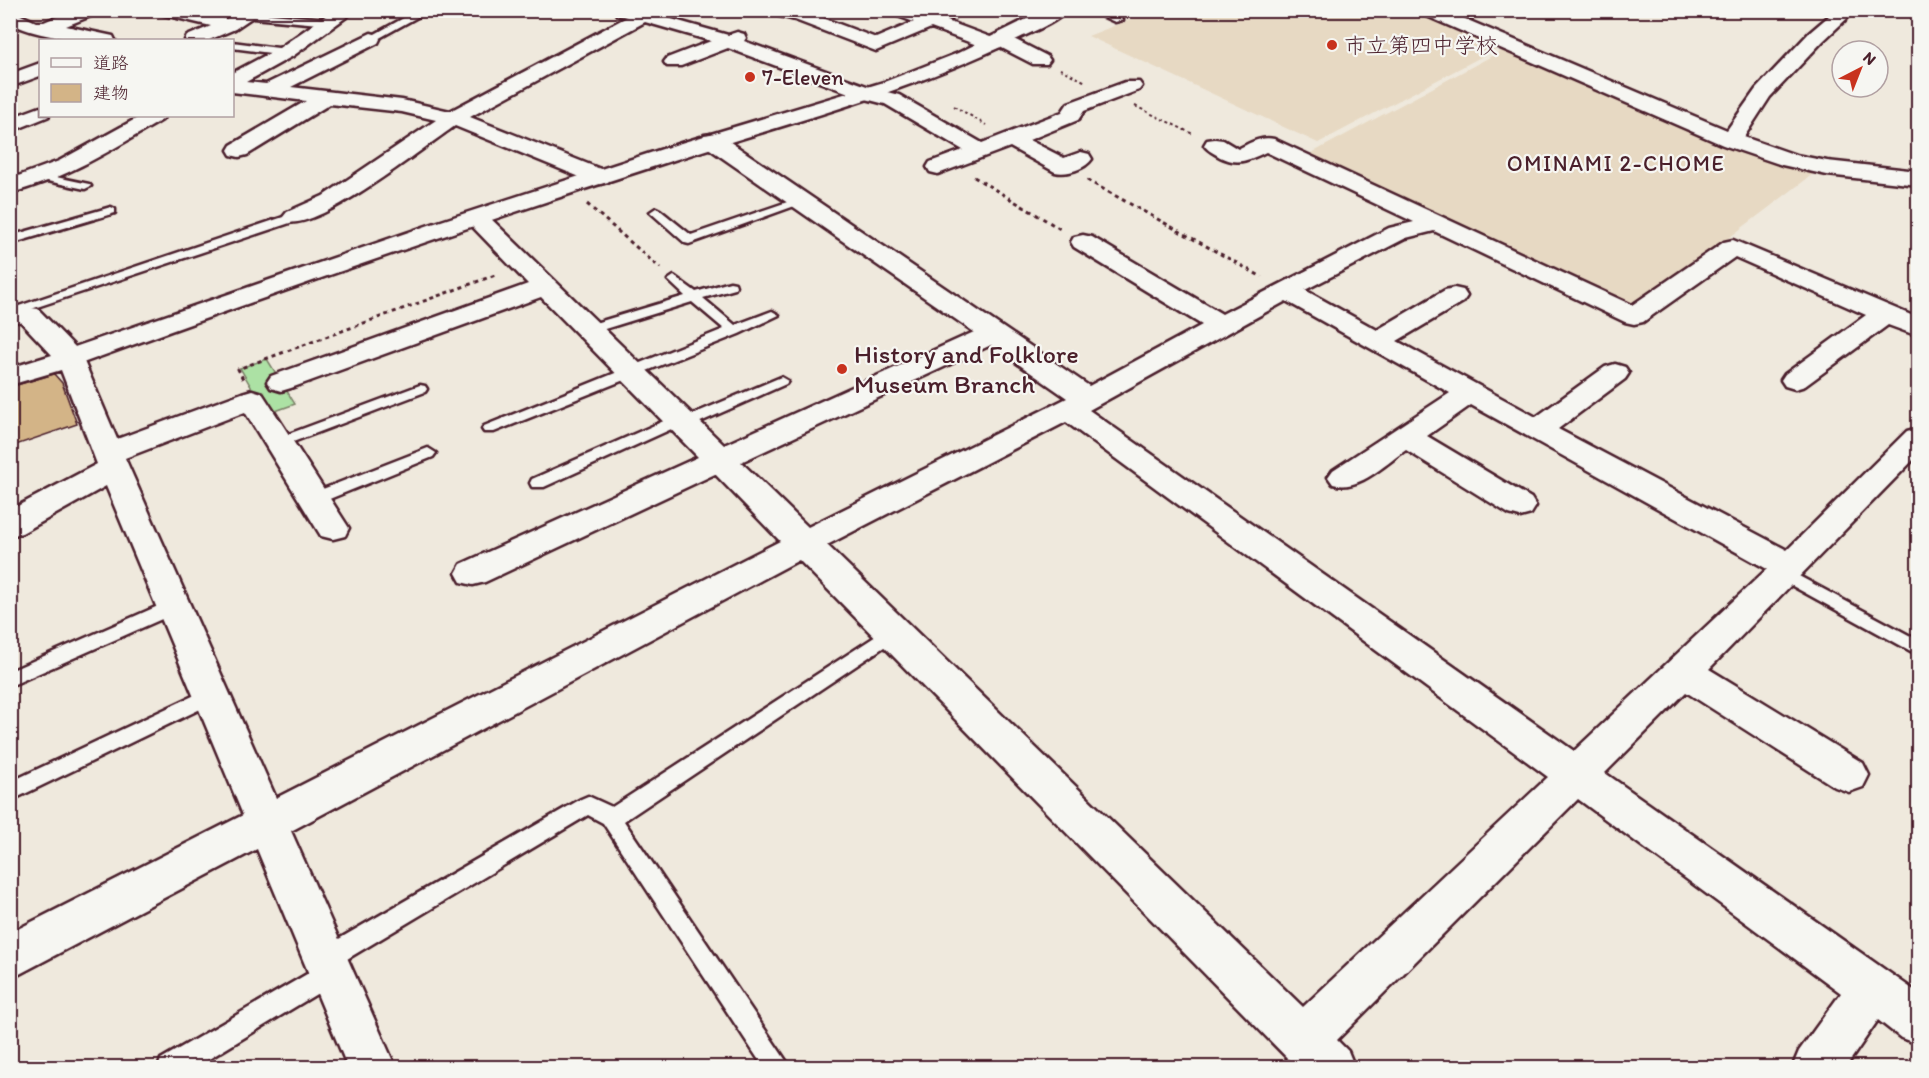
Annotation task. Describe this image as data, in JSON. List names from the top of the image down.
{
  "districts": ["OMINAMI 2-CHOME"],
  "places": ["市立第四中学校", "7-Eleven", "History and Folklore Museum Branch"],
  "legend": ["道路", "建物"],
  "north": "top right"
}
